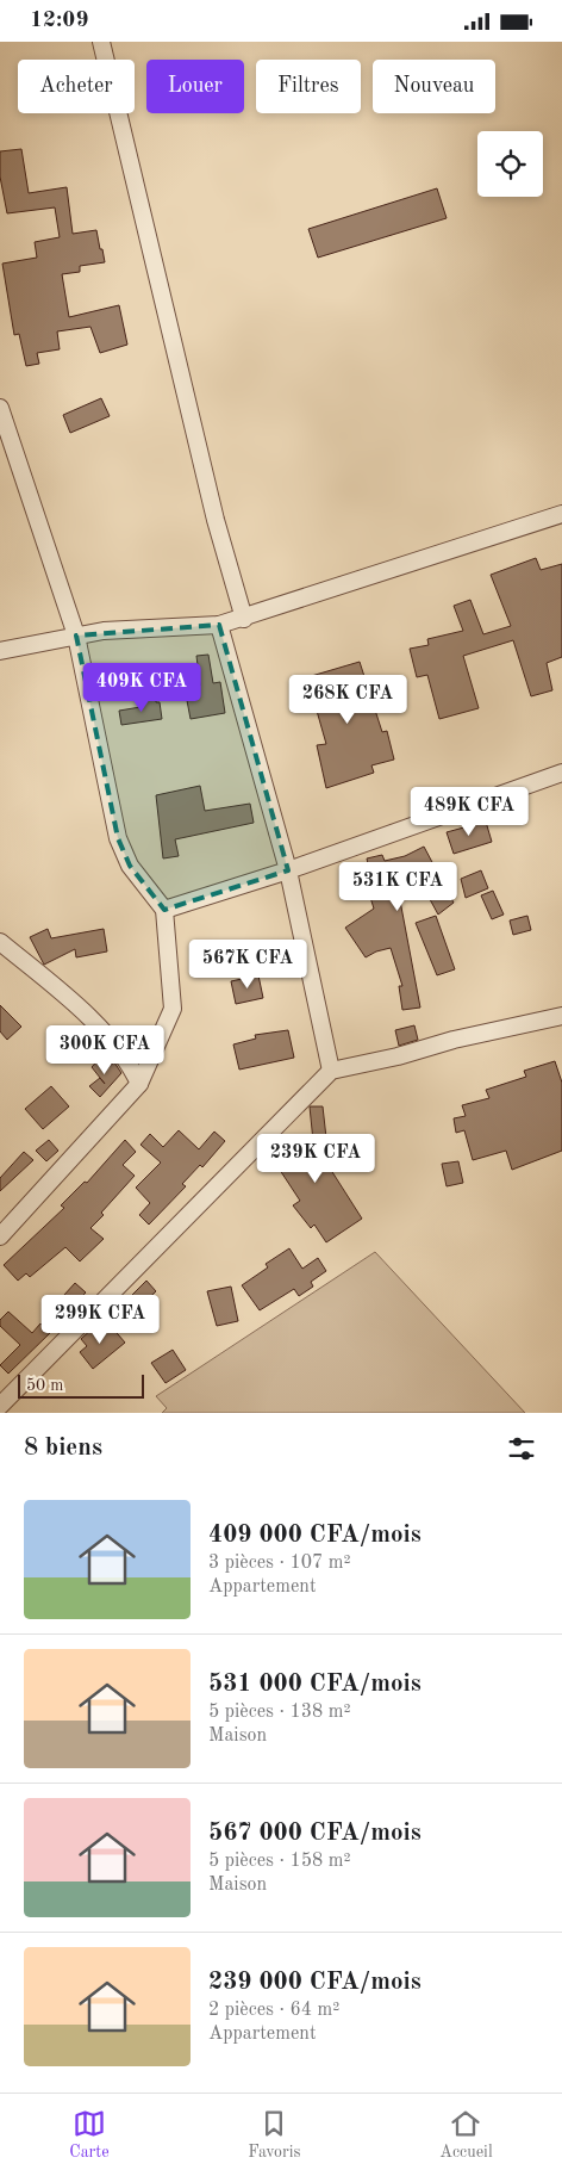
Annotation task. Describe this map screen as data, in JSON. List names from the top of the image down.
{
  "scale_bar": "50 m",
  "page": {
    "status": "12:09",
    "chip": [
      "Acheter",
      "Louer",
      "Filtres",
      "Nouveau"
    ],
    "price": [
      "409K CFA",
      "268K CFA",
      "489K CFA",
      "531K CFA",
      "567K CFA",
      "300K CFA",
      "239K CFA",
      "299K CFA"
    ],
    "scale": "50 m",
    "heading": "8 biens",
    "list": [
      {
        "name": "409 000 CFA/mois",
        "note": "3 pièces · 107 m² · Appartement"
      },
      {
        "name": "531 000 CFA/mois",
        "note": "5 pièces · 138 m² · Maison"
      },
      {
        "name": "567 000 CFA/mois",
        "note": "5 pièces · 158 m² · Maison"
      },
      {
        "name": "239 000 CFA/mois",
        "note": "2 pièces · 64 m² · Appartement"
      }
    ],
    "tabs": ["Carte", "Favoris", "Accueil"]
  }
}
